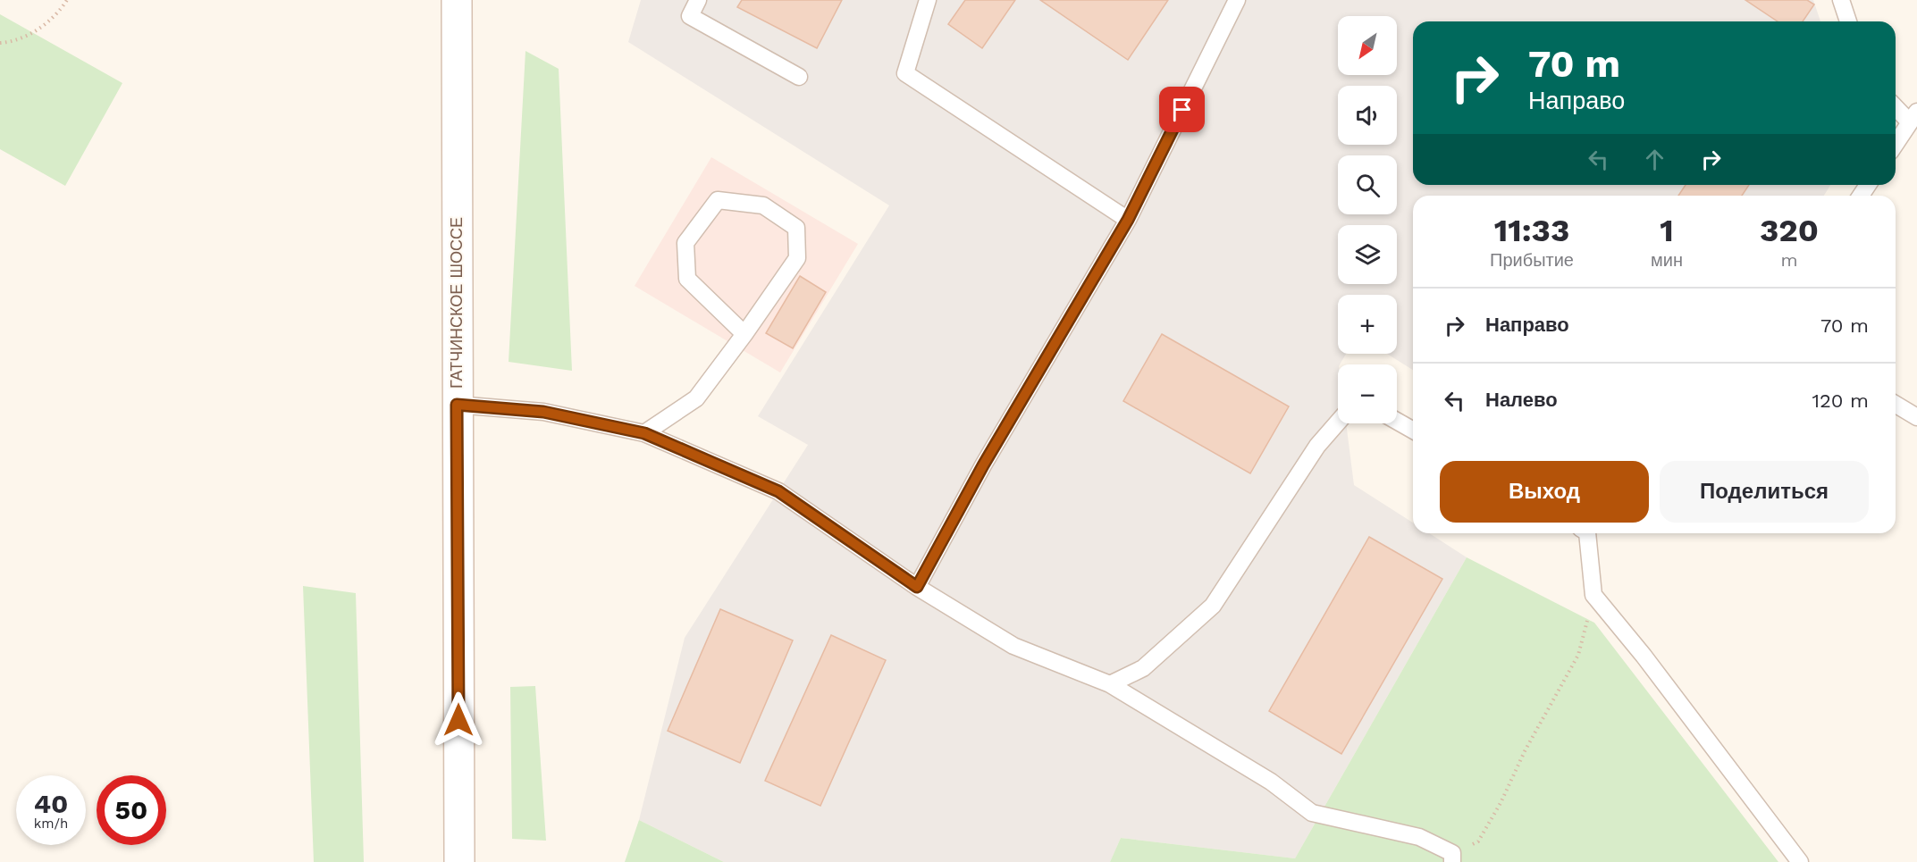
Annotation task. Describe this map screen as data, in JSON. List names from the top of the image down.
{
  "streets": {
    "main road": ["ГАТЧИНСКОЕ ШОССЕ"]
  },
  "north": "bottom left",
  "page": {
    "map_buttons": ["+", "−"],
    "turn": ["70 m", "Направо"],
    "eta": [
      "11:33",
      "Прибытие",
      "1",
      "мин",
      "320",
      "m"
    ],
    "list": [
      {
        "name": "Направо",
        "value": "70 m"
      },
      {
        "name": "Налево",
        "value": "120 m"
      }
    ],
    "buttons": ["Выход", "Поделиться"],
    "speed": "40 km/h",
    "limit": "50"
  }
}
